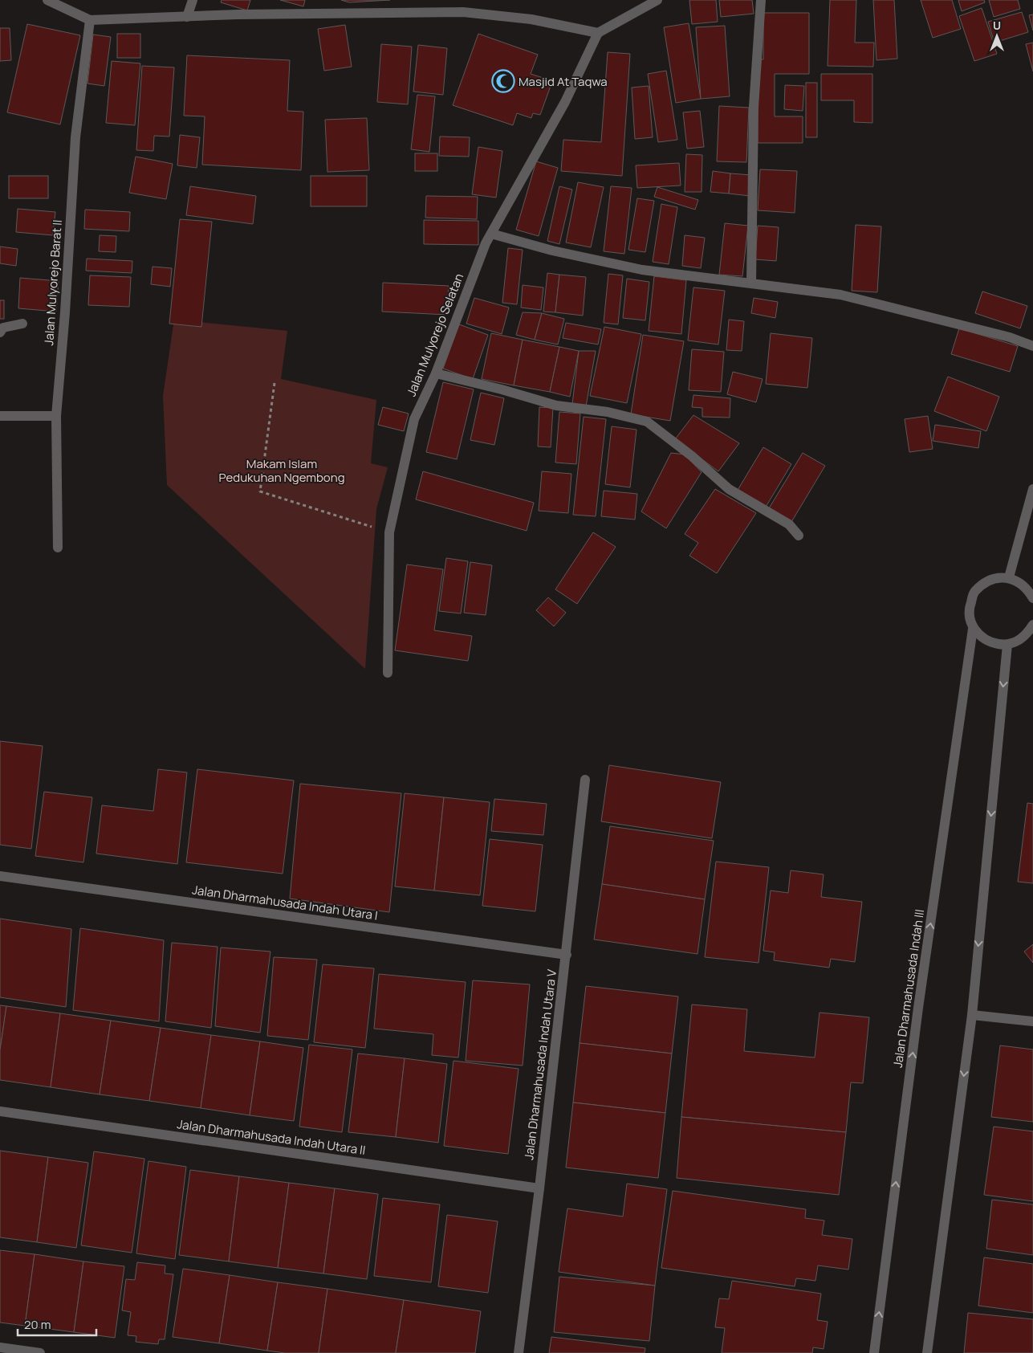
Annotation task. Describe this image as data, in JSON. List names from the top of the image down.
{
  "streets": {
    "street": [
      "Jalan Mulyorejo Barat II",
      "Jalan Mulyorejo Selatan",
      "Jalan Dharmahusada Indah Utara I",
      "Jalan Dharmahusada Indah III",
      "Jalan Dharmahusada Indah Utara V",
      "Jalan Dharmahusada Indah Utara II"
    ]
  },
  "crossings": [
    ["Jalan Dharmahusada Indah Utara I", "Jalan Dharmahusada Indah Utara V"],
    ["Jalan Dharmahusada Indah Utara V", "Jalan Dharmahusada Indah Utara II"]
  ],
  "parks": ["Makam Islam Pedukuhan Ngembong"],
  "places": {
    "mosque": ["Masjid At Taqwa"]
  },
  "scale_bar": "20 m",
  "north": "top"
}
